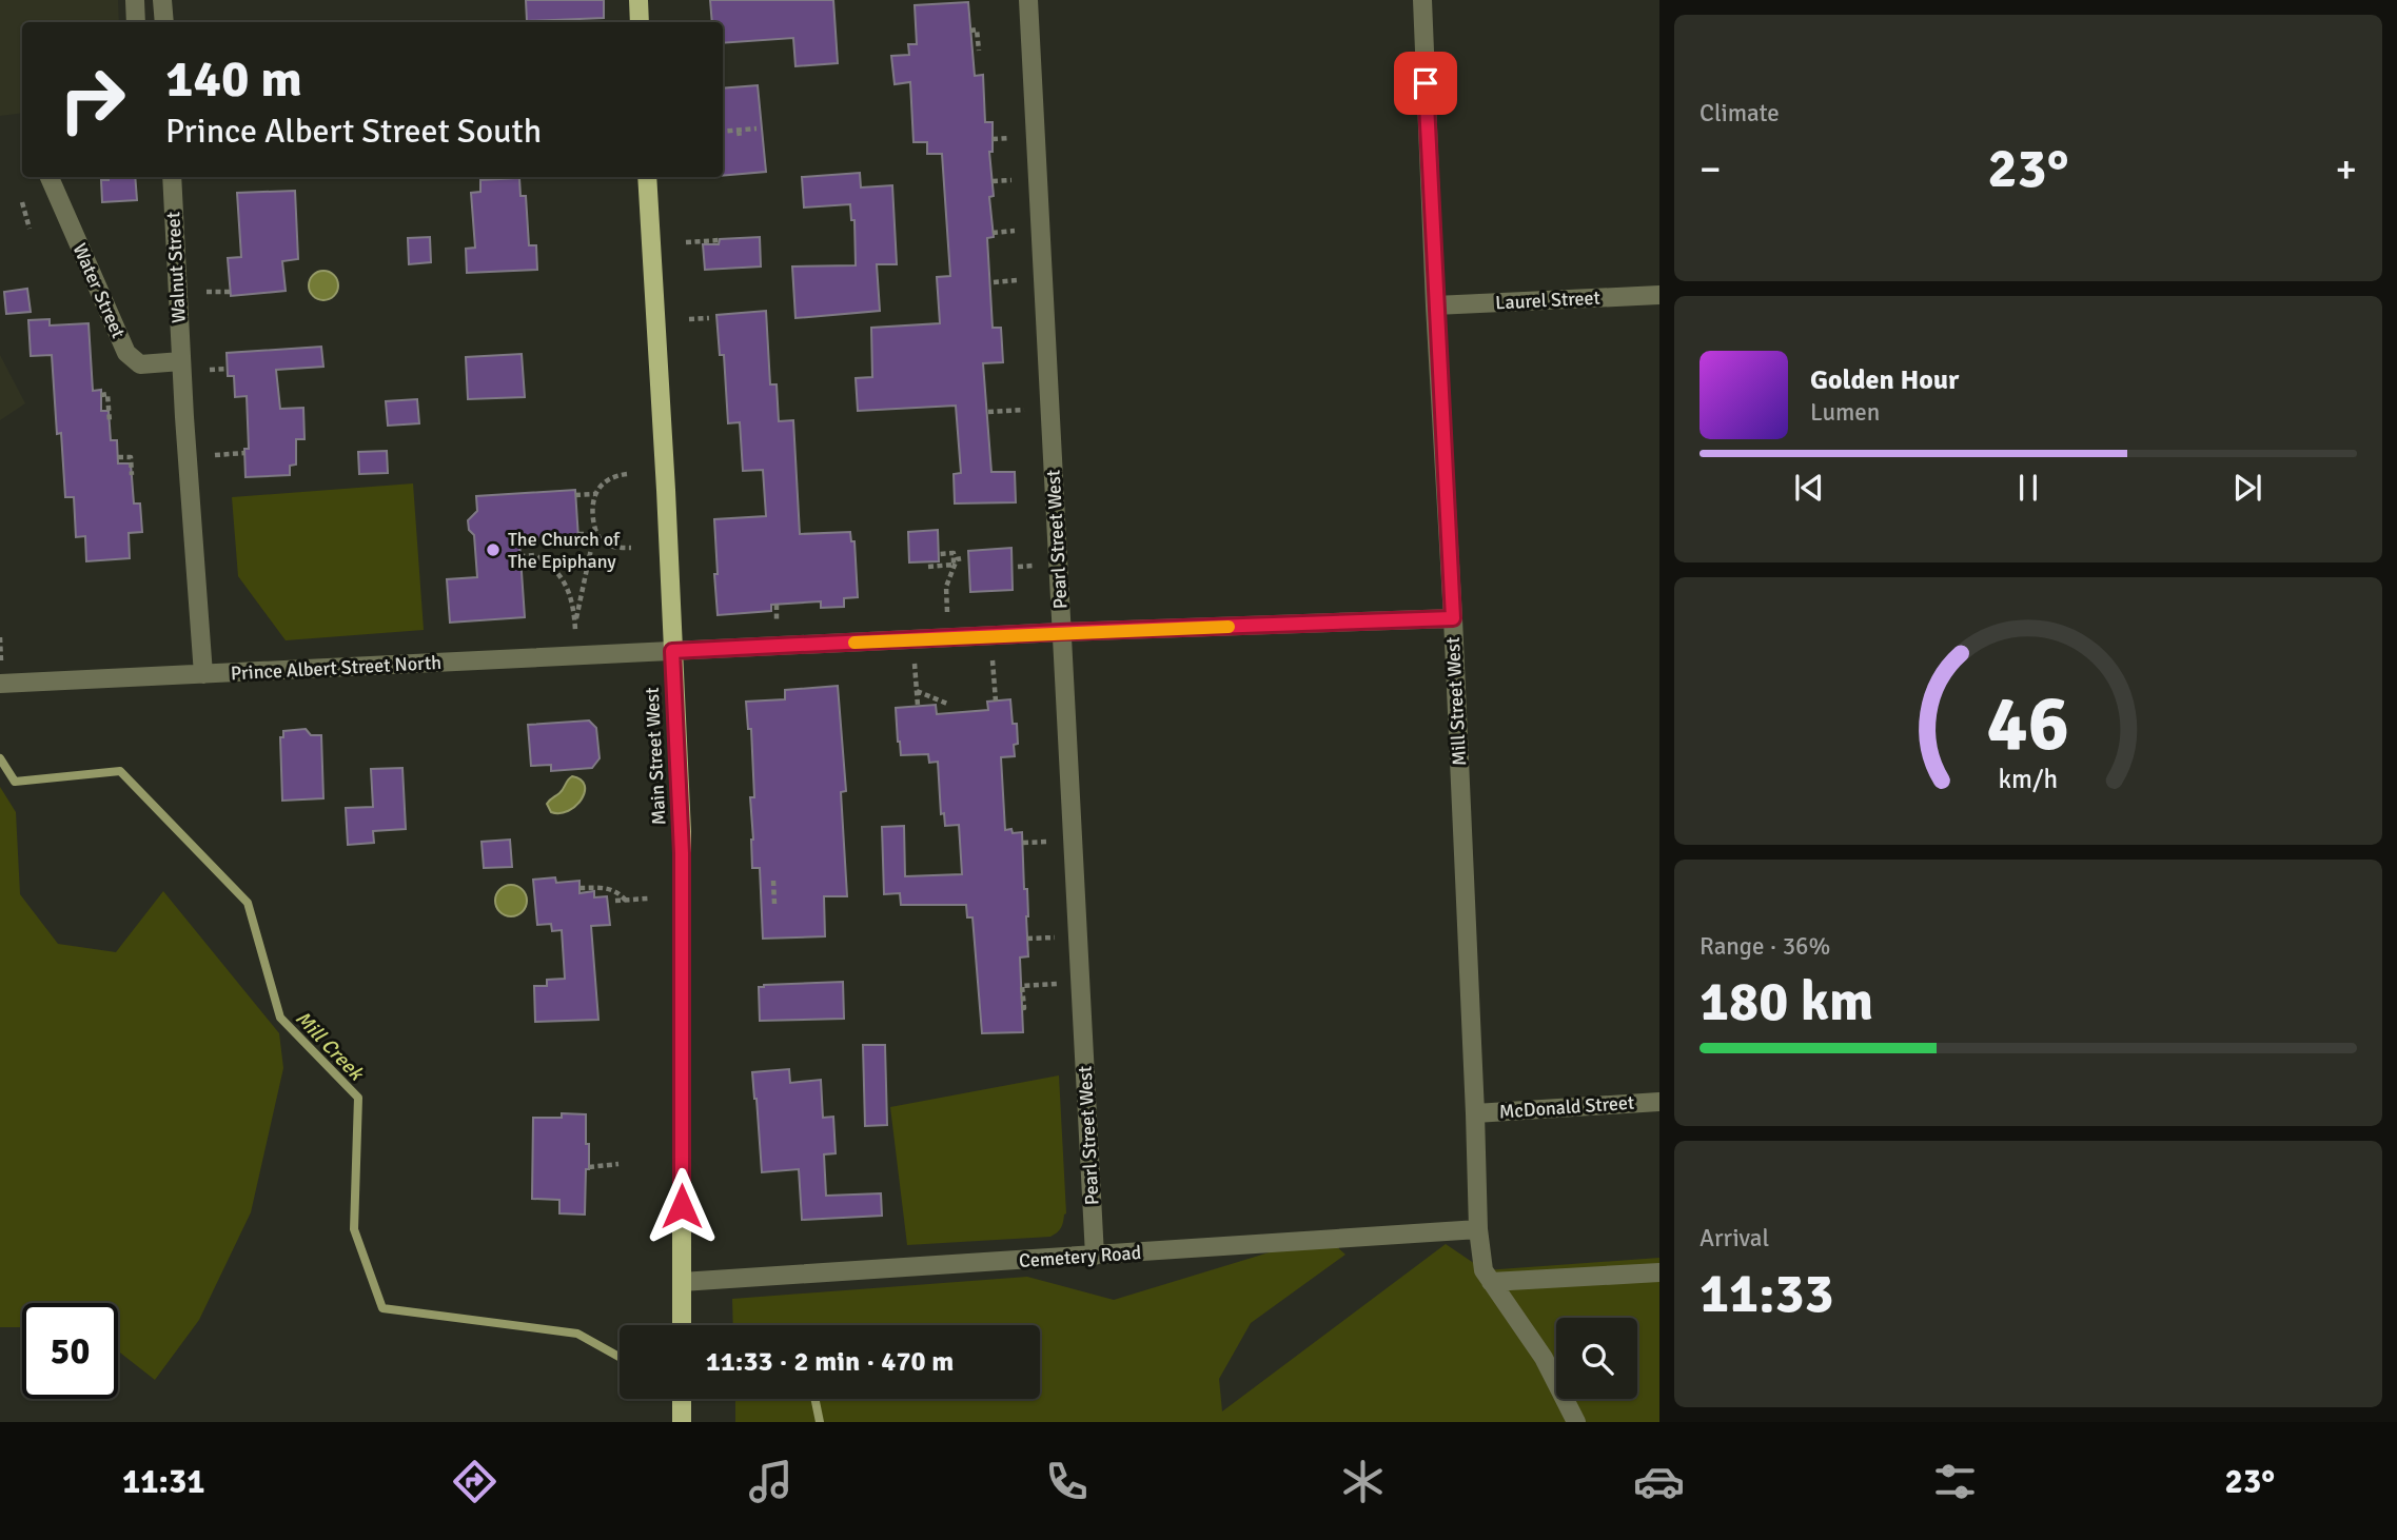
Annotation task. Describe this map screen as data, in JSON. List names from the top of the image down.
{
  "streets": {
    "main road": ["Main Street West"],
    "street": [
      "Walnut Street",
      "Water Street",
      "Laurel Street",
      "Pearl Street West",
      "Prince Albert Street North",
      "Mill Street West",
      "McDonald Street",
      "Cemetery Road"
    ]
  },
  "crossings": [
    ["Walnut Street", "Water Street"],
    ["Walnut Street", "Prince Albert Street North"],
    ["Laurel Street", "Mill Street West"],
    ["Pearl Street West", "Prince Albert Street North"],
    ["Pearl Street West", "Cemetery Road"],
    ["Prince Albert Street North", "Mill Street West"],
    ["Prince Albert Street North", "Main Street West"],
    ["Mill Street West", "McDonald Street"],
    ["Mill Street West", "Cemetery Road"],
    ["Main Street West", "Cemetery Road"]
  ],
  "water": ["Mill Creek"],
  "places": ["The Church of The Epiphany"],
  "page": {
    "tile": [
      "Climate",
      ["Range · 36%", "180 km"],
      ["Arrival", "11:33"]
    ],
    "turn": ["140 m", "Prince Albert Street South"],
    "heat": ["−", "23°", "+"],
    "song": ["Golden Hour", "Lumen"],
    "limit": "50",
    "trip": "11:33 · 2 min · 470 m",
    "tabs": ["11:31", "23°"],
    "gauge": ["46", "km/h"]
  }
}
